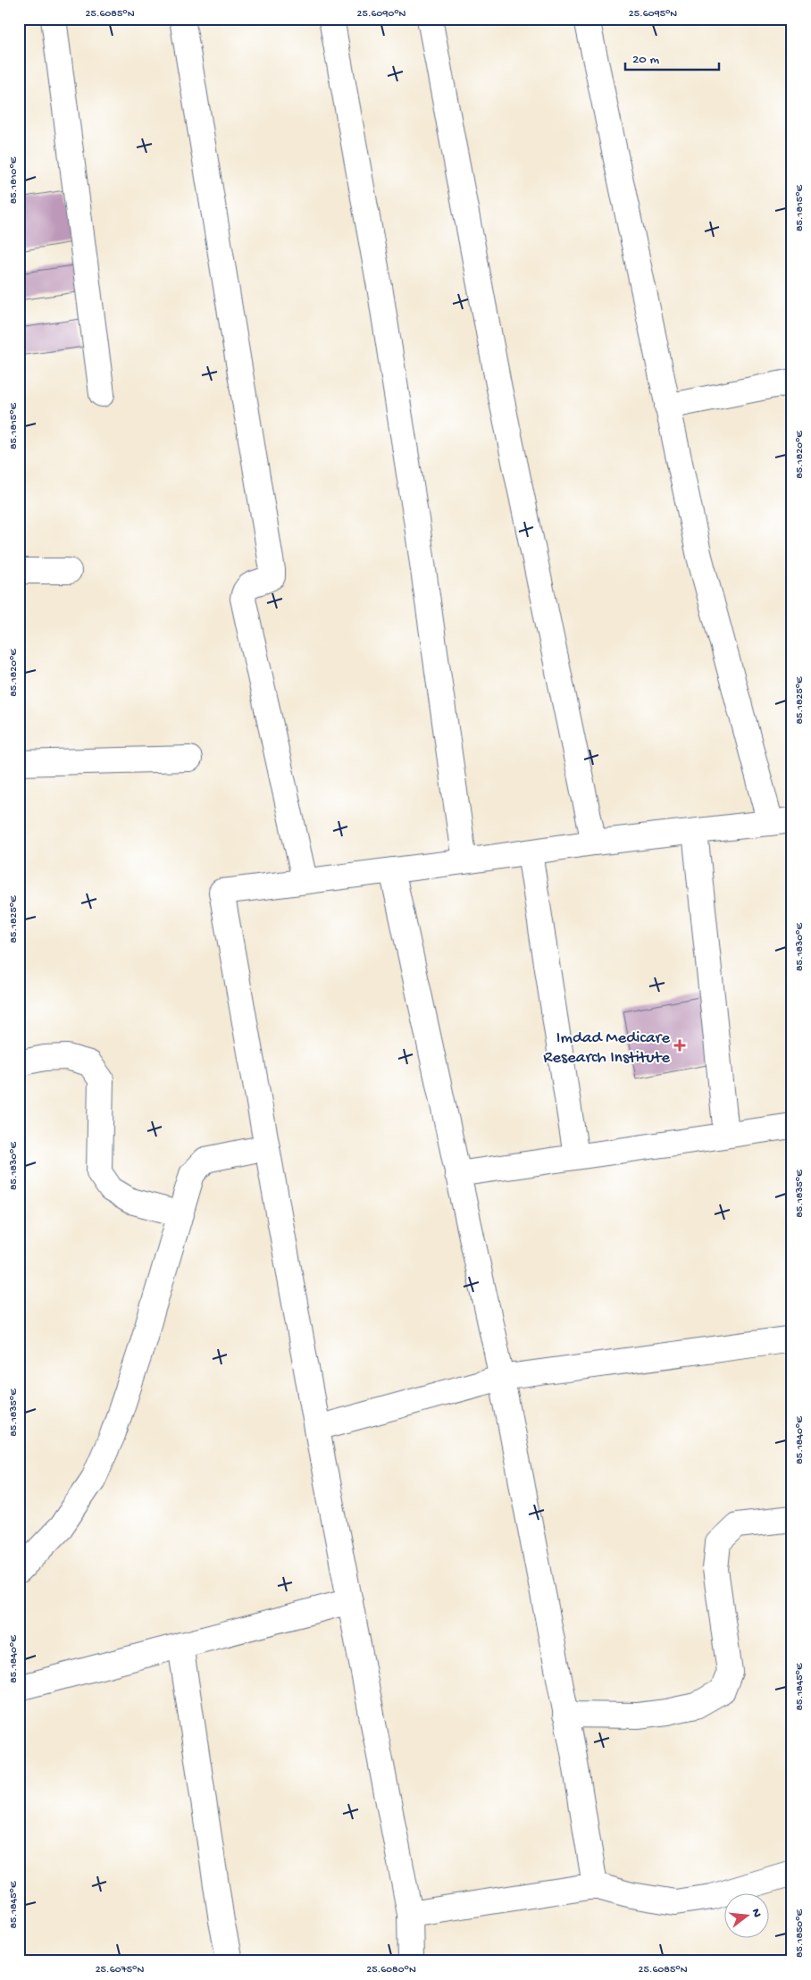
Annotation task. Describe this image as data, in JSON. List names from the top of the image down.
{
  "places": {
    "health": ["Imdad Medicare Research Institute"]
  },
  "scale_bar": "20 m",
  "north": "right",
  "coordinates": [
    "25.6085°N",
    "25.6090°N",
    "25.6095°N",
    "85.1810°E",
    "85.1815°E",
    "85.1820°E",
    "85.1825°E",
    "85.1830°E",
    "85.1835°E",
    "85.1840°E",
    "85.1845°E",
    "85.1850°E",
    "25.6075°N",
    "25.6080°N"
  ]
}
